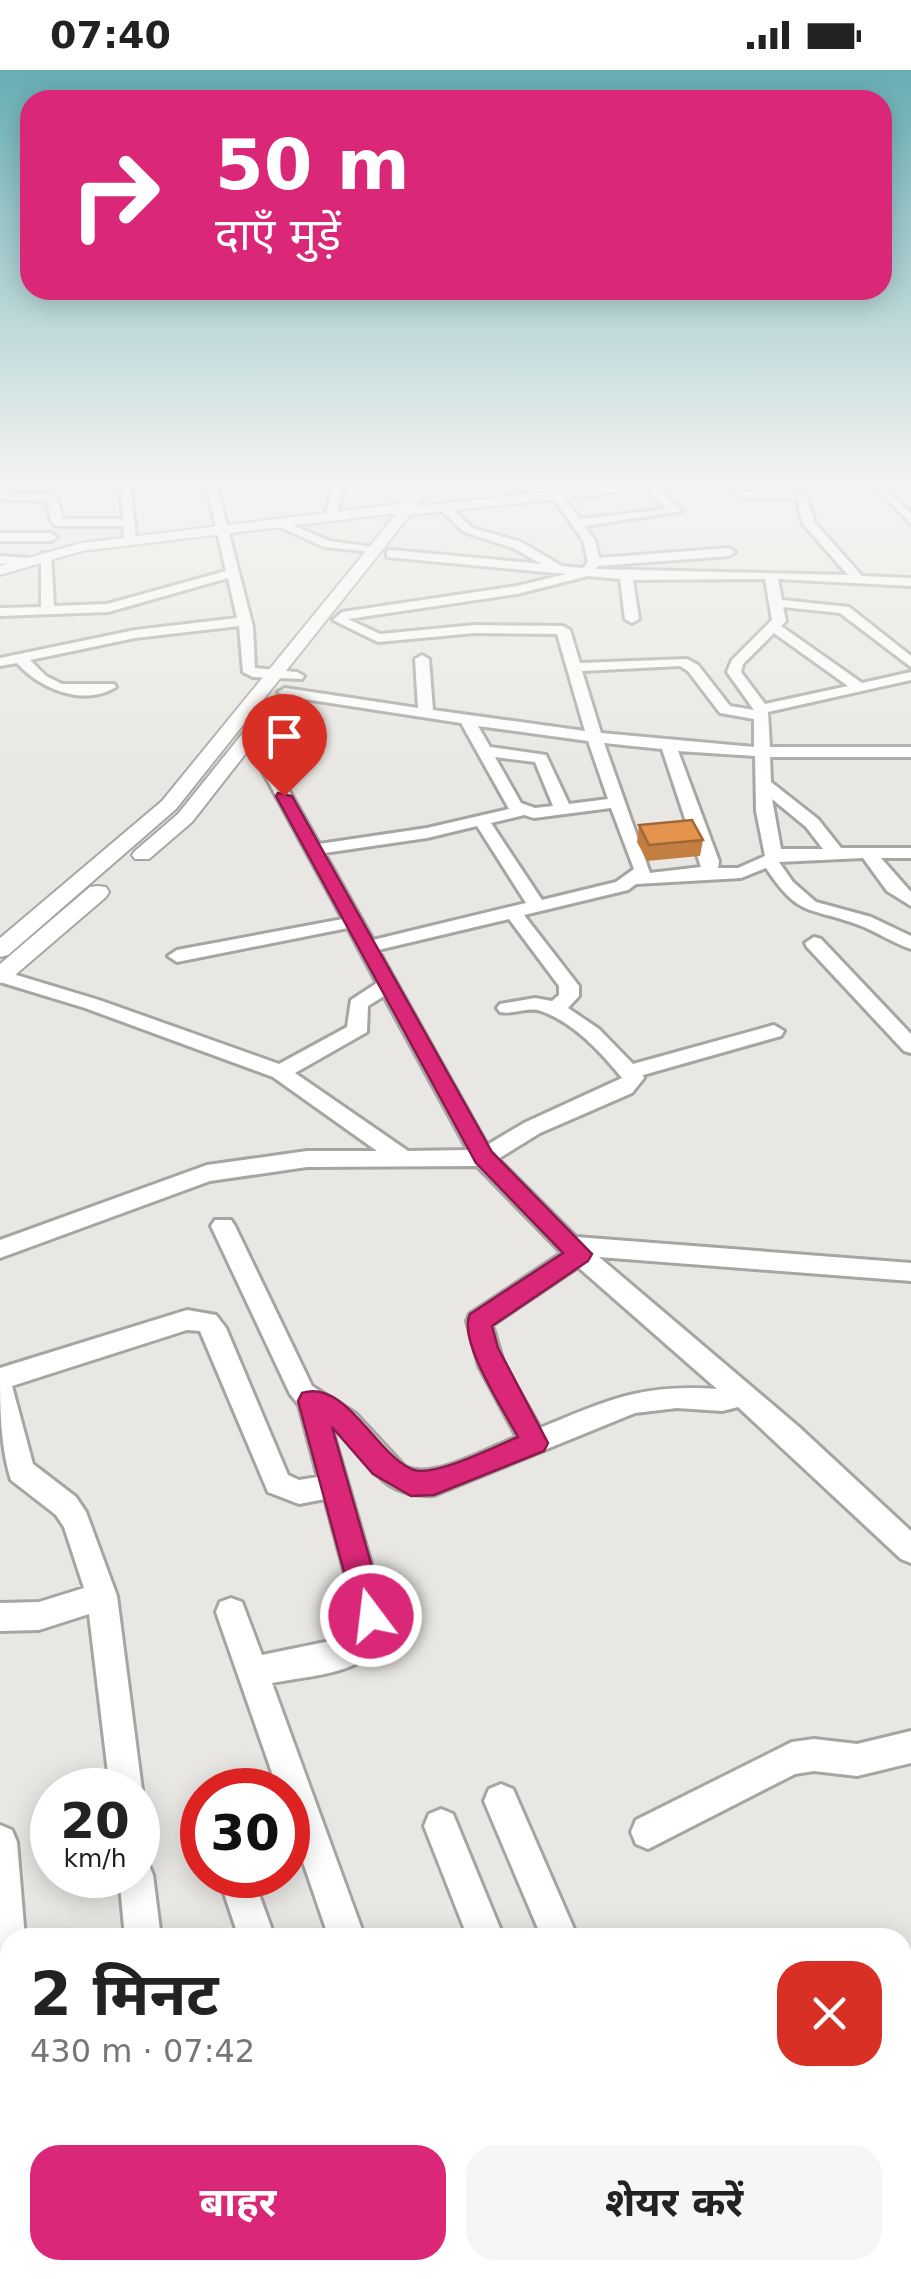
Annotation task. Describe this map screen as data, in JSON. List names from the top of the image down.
{
  "page": {
    "status": "07:40",
    "turn": ["50 m", "दाएँ मुड़ें"],
    "speed": "20 km/h",
    "limit": "30",
    "heading": ["2 मिनट", "430 m · 07:42"],
    "buttons": ["बाहर", "शेयर करें"]
  }
}
